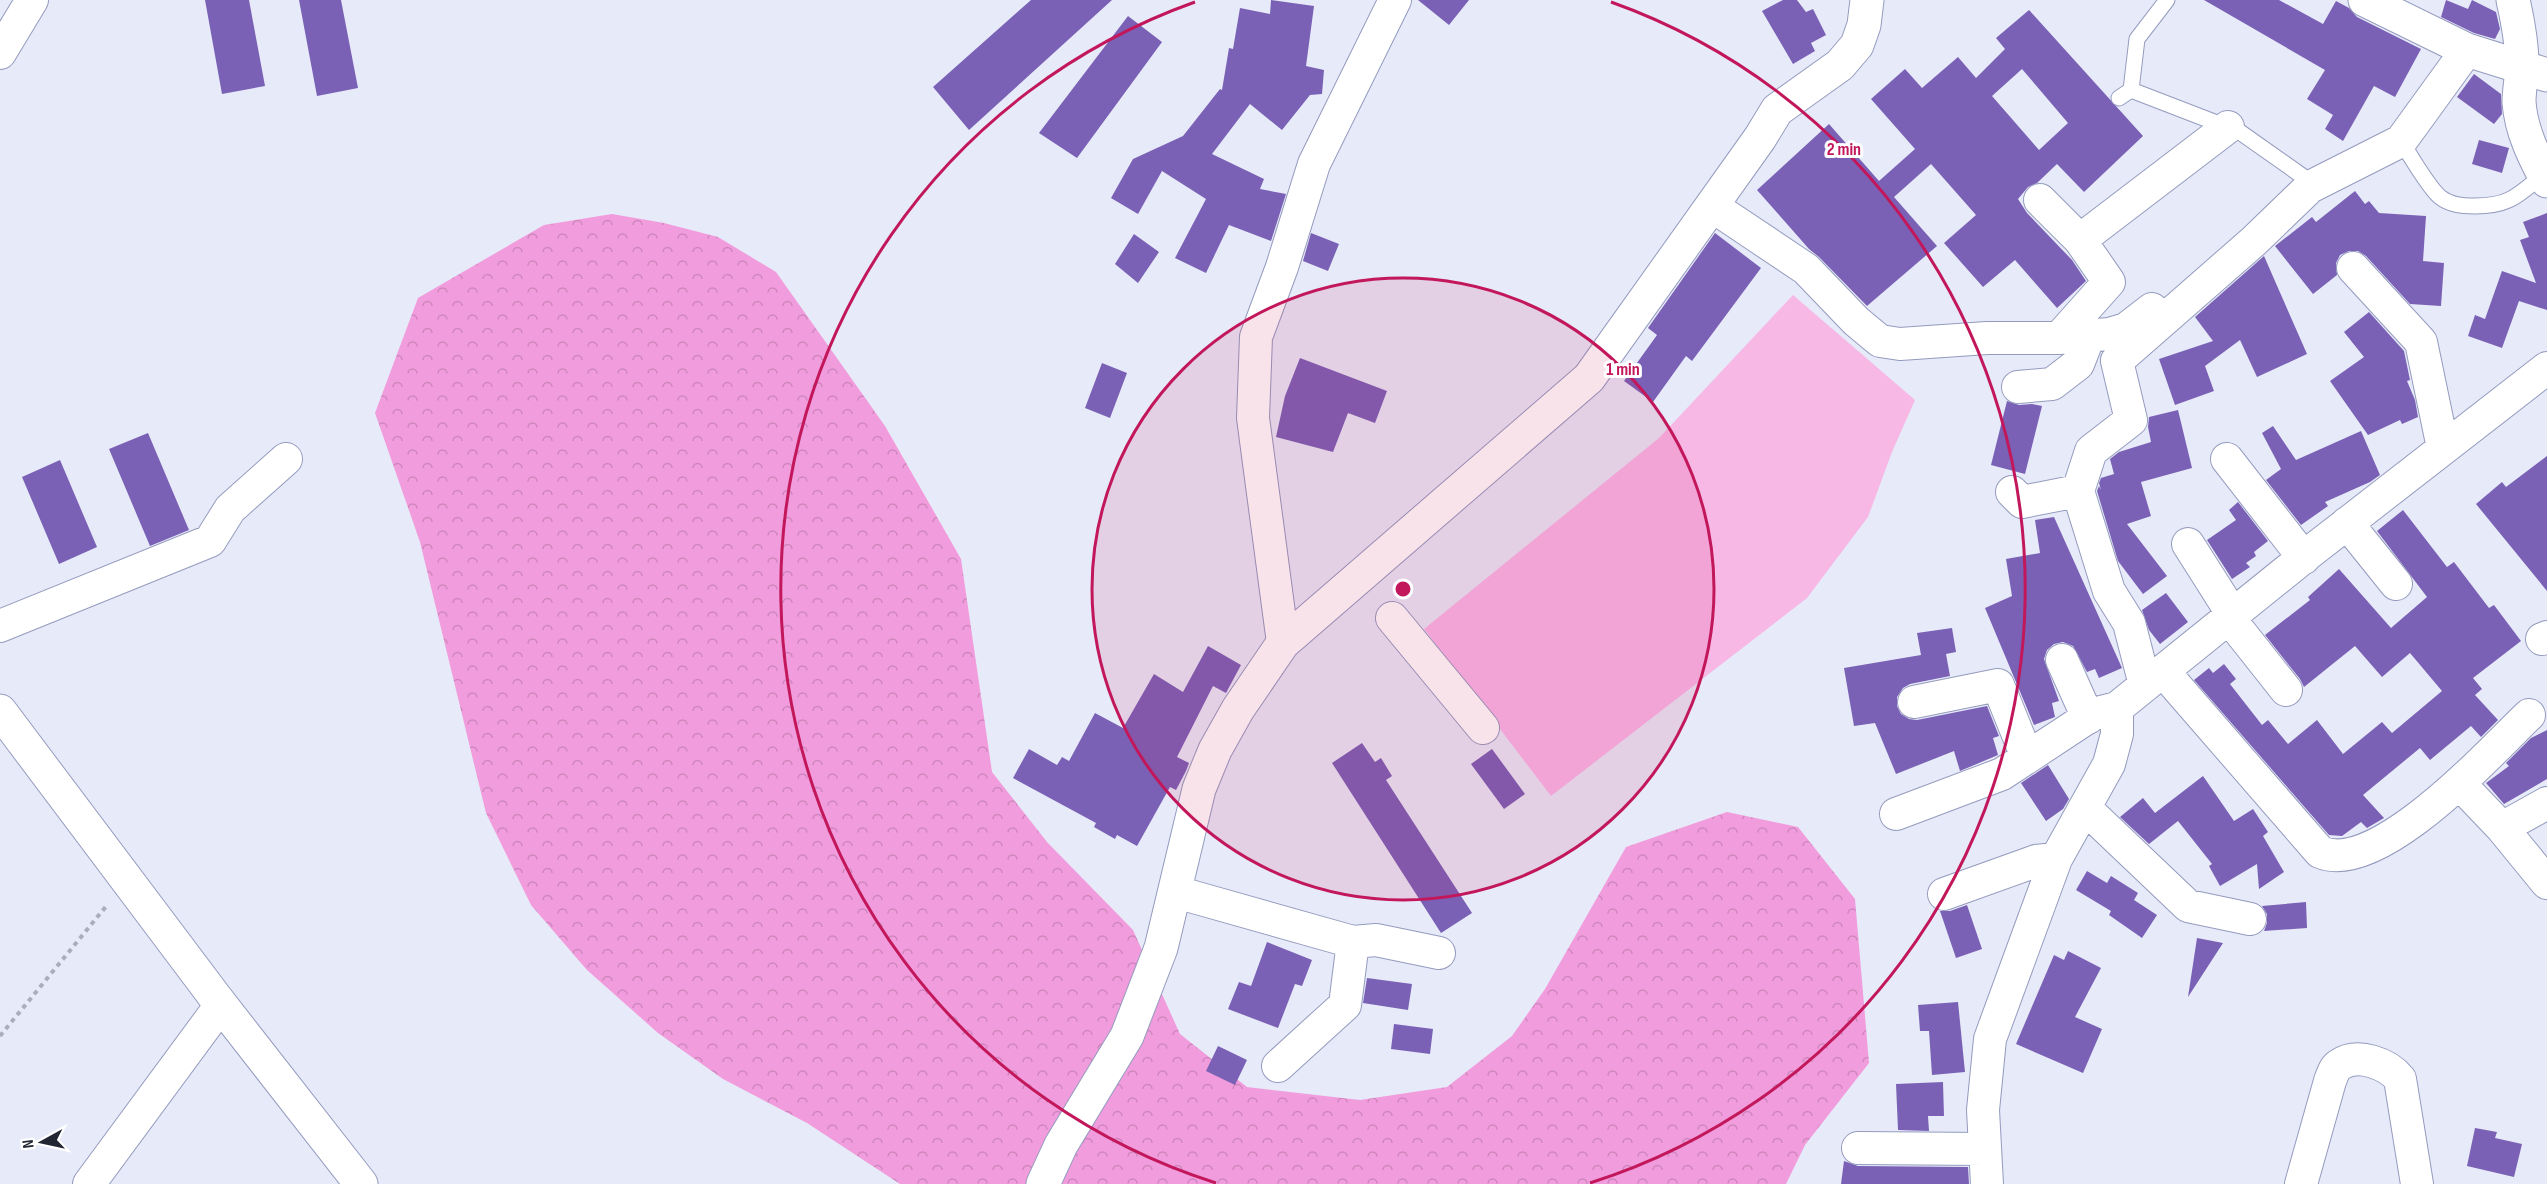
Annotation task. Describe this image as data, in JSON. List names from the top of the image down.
{
  "north": "left",
  "rings": ["2 min", "1 min"]
}
